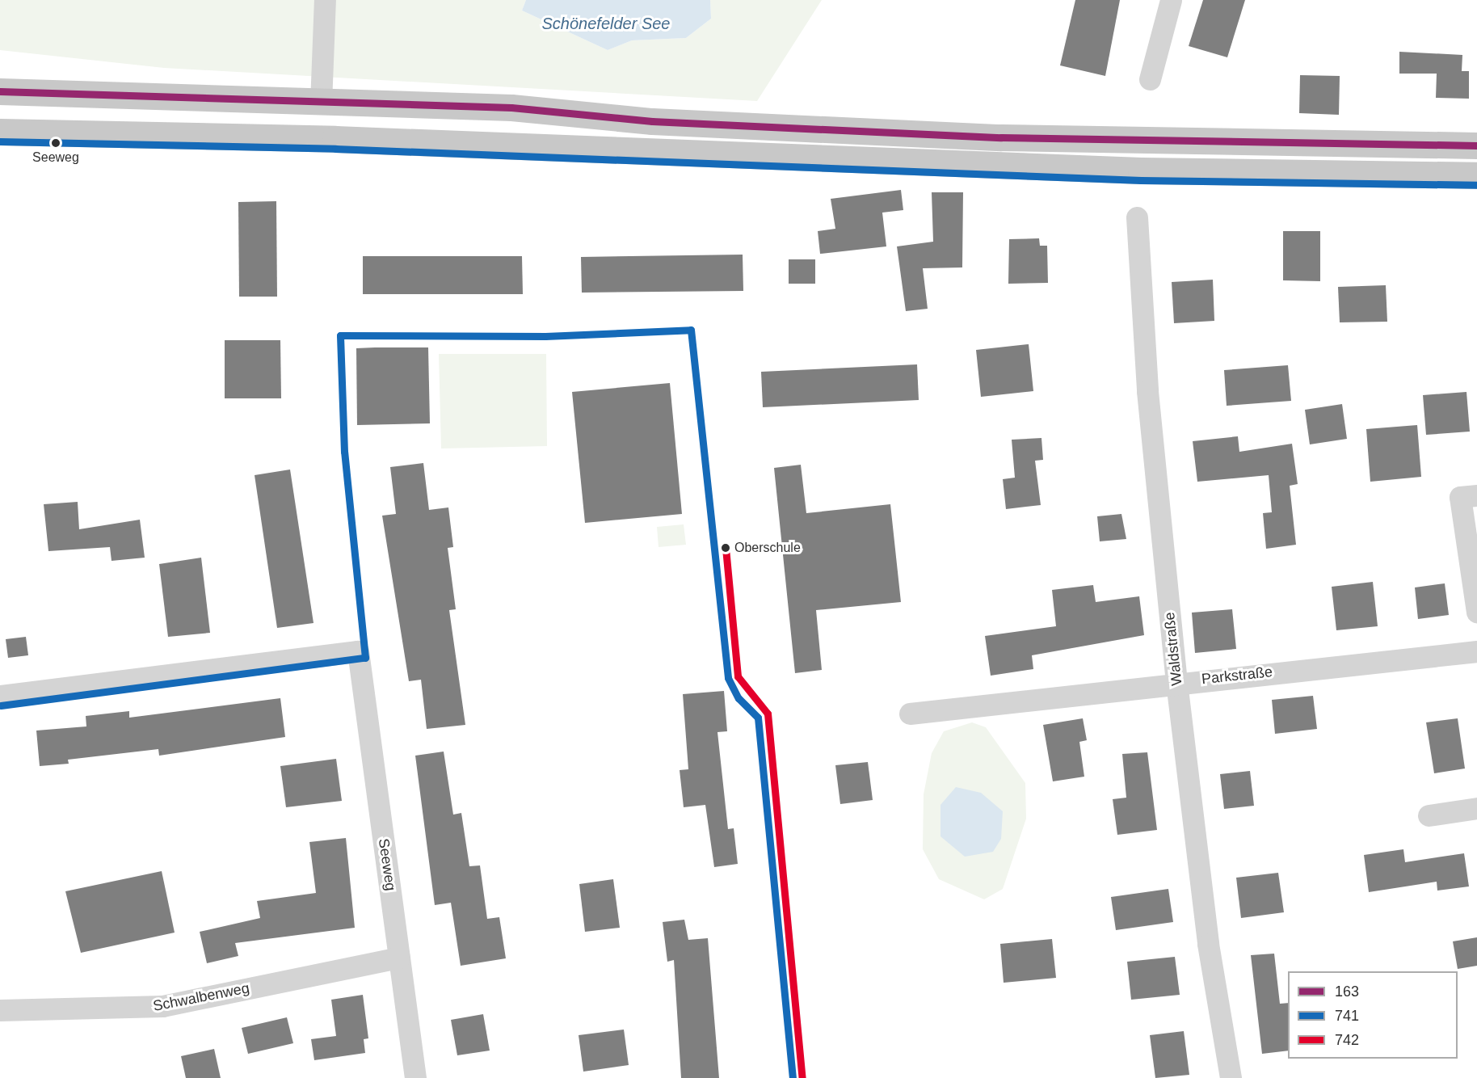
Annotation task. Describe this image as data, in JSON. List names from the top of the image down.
{
  "streets": {
    "street": [
      "Waldstraße",
      "Parkstraße",
      "Seeweg",
      "Schwalbenweg"
    ]
  },
  "crossings": [
    ["Waldstraße", "Parkstraße"],
    ["Seeweg", "Schwalbenweg"]
  ],
  "water": ["Schönefelder See"],
  "places": ["Seeweg", "Oberschule"],
  "lines": ["transit line 163", "transit line 741", "transit line 742"],
  "legend": ["163", "741", "742"]
}
